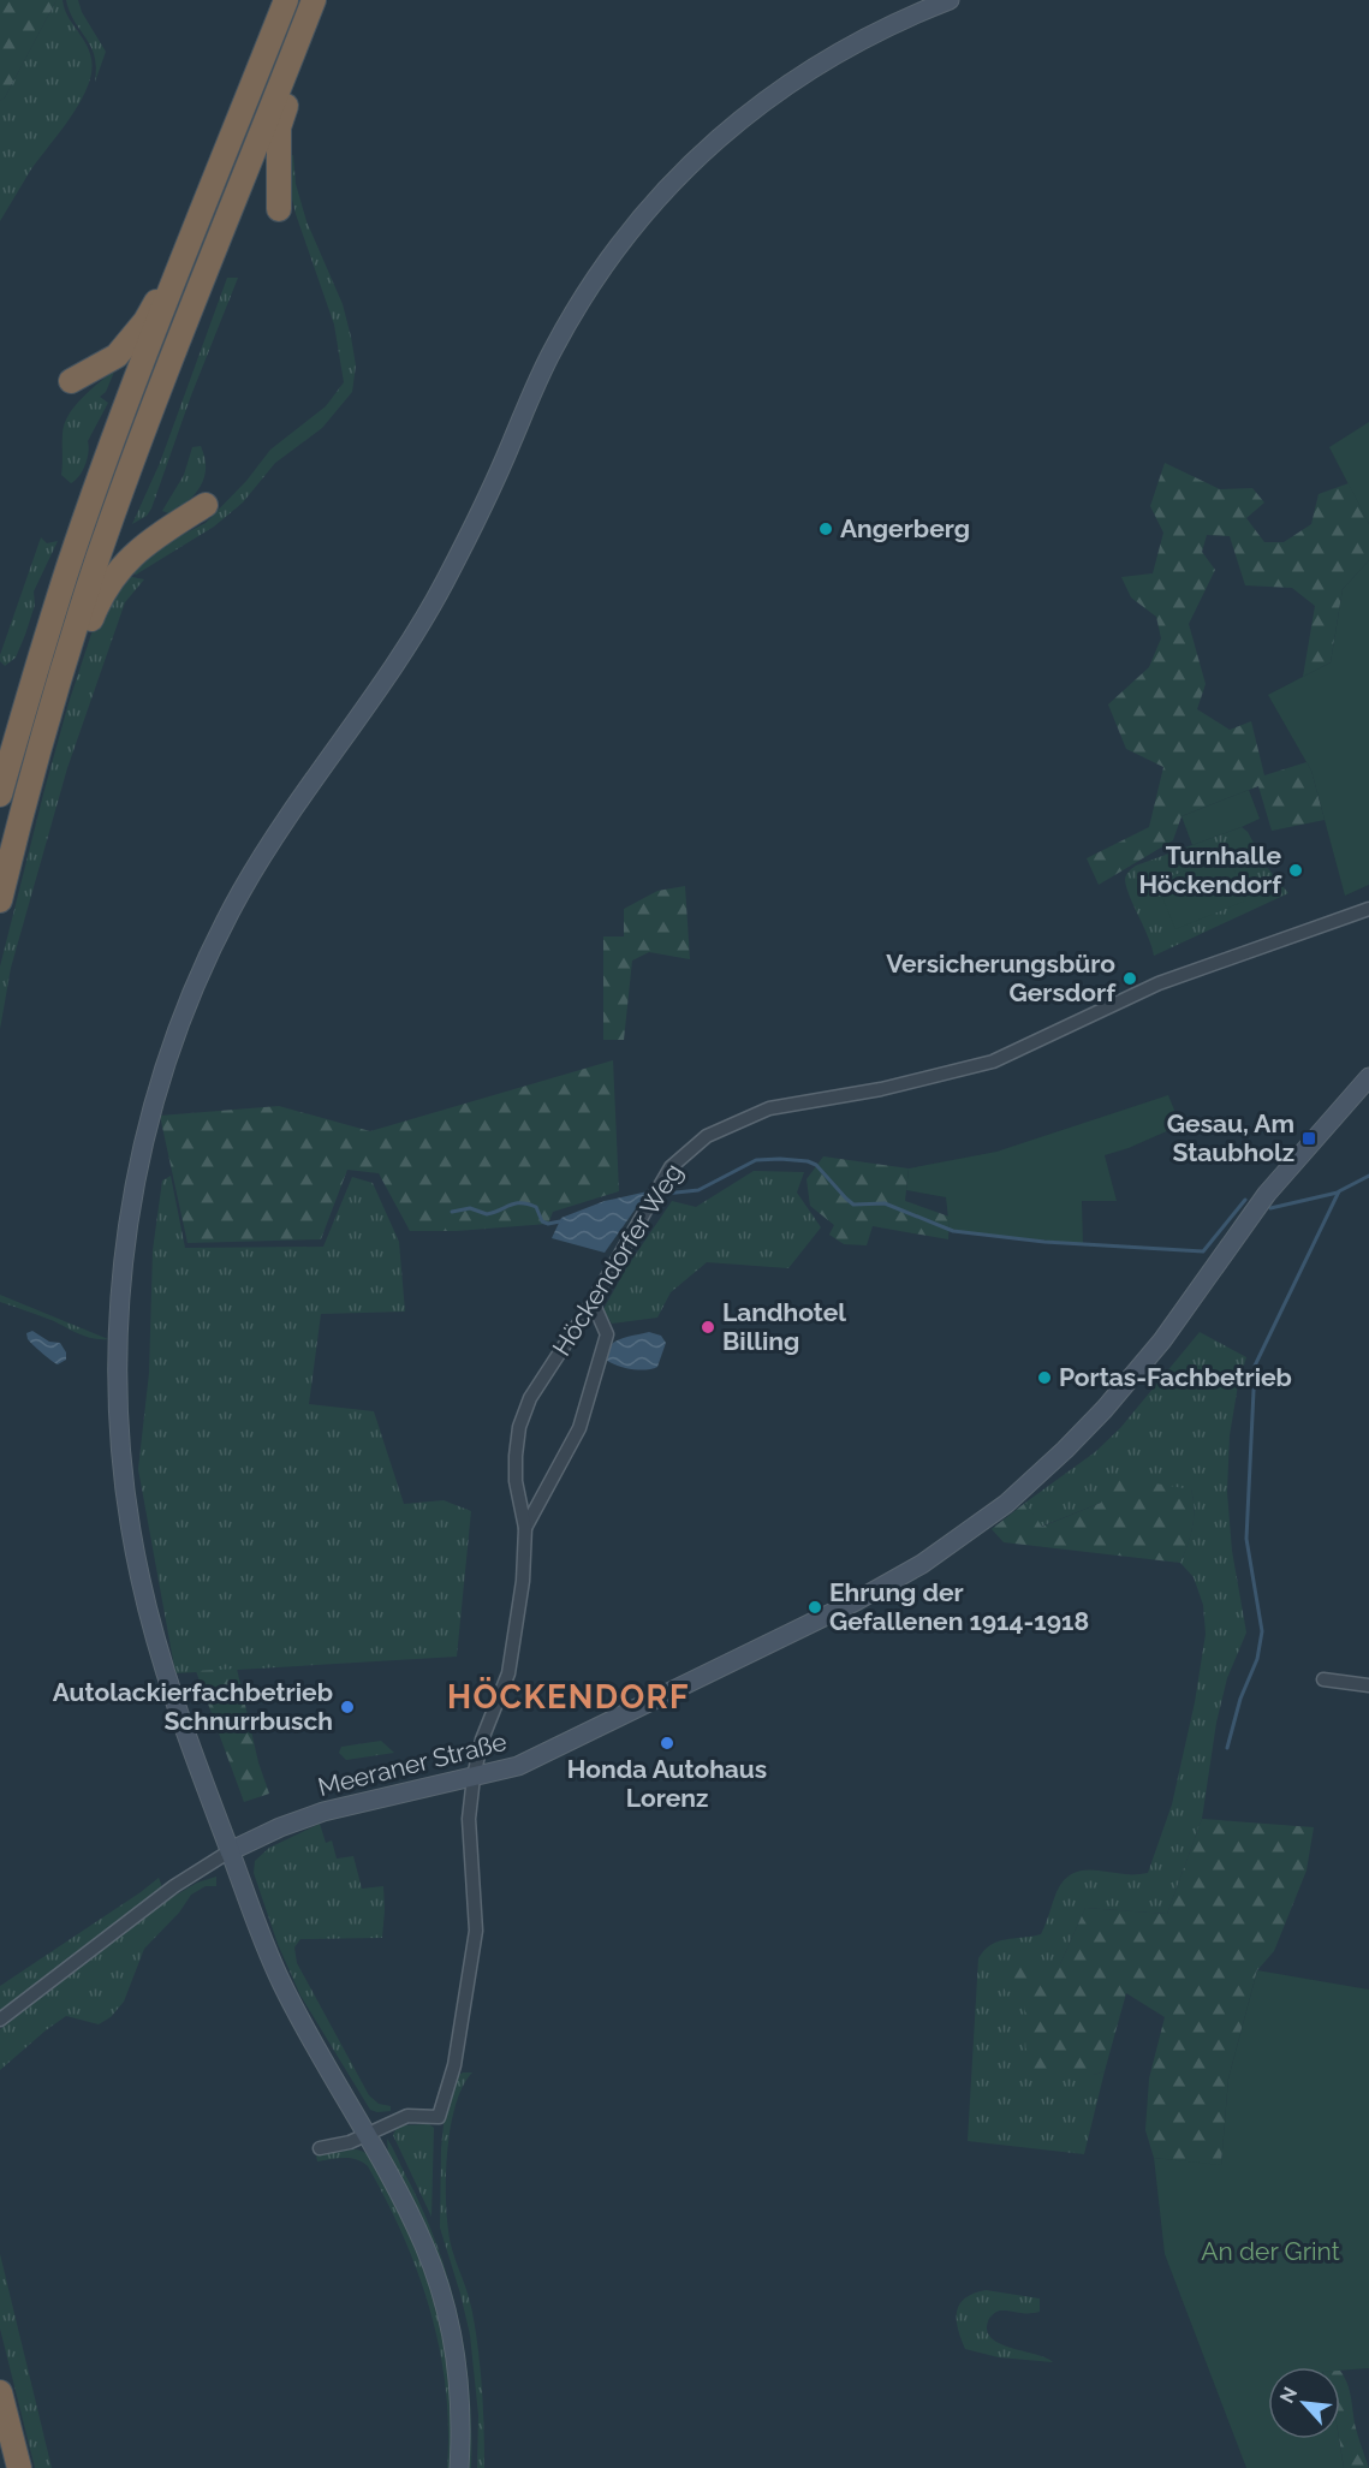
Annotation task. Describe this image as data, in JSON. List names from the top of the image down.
{
  "streets": {
    "main road": ["Meeraner Straße"],
    "street": ["Höckendorfer Weg"]
  },
  "crossings": [
    ["Höckendorfer Weg", "Meeraner Straße"]
  ],
  "districts": ["HÖCKENDORF"],
  "parks": ["An der Grint"],
  "places": {
    "other": [
      "Angerberg",
      "Turnhalle Höckendorf",
      "Versicherungsbüro Gersdorf",
      "Landhotel Billing",
      "Portas-Fachbetrieb",
      "Ehrung der Gefallenen 1914-1918",
      "Autolackierfachbetrieb Schnurrbusch",
      "Honda Autohaus Lorenz"
    ],
    "transit": ["Gesau, Am Staubholz"]
  },
  "north": "top left"
}
